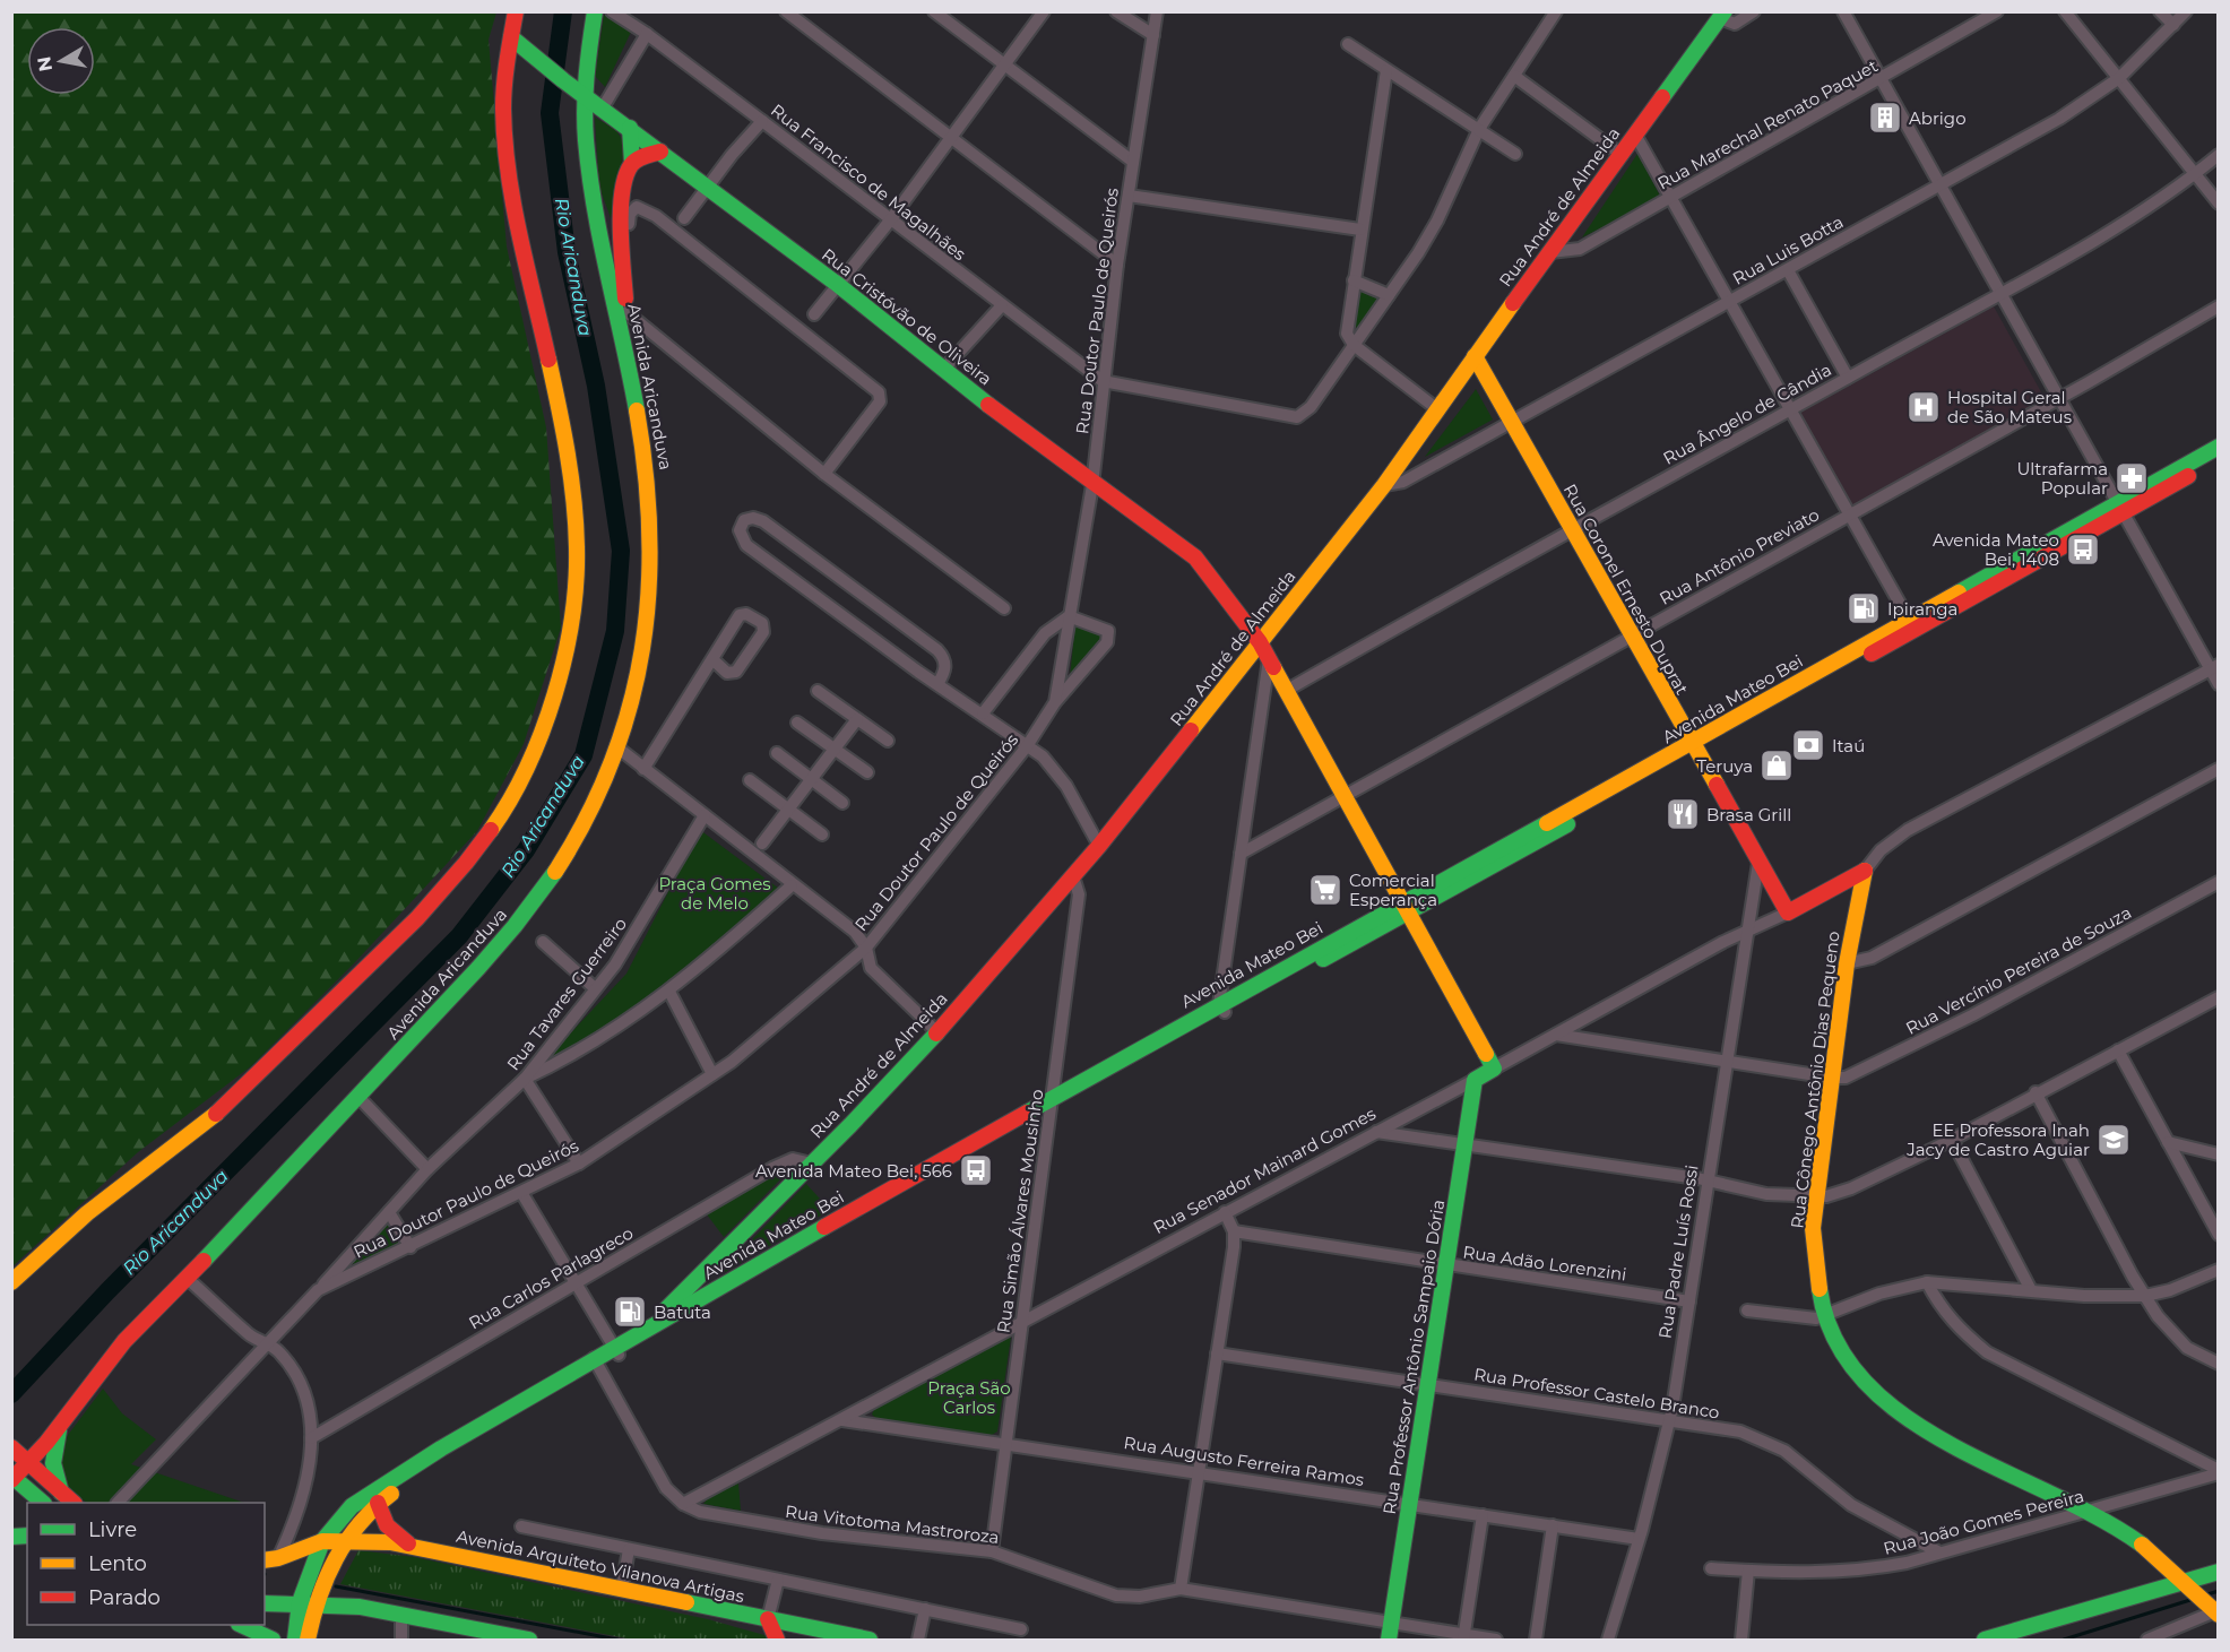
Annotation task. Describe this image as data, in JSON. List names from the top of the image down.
{
  "streets": {
    "main road": [
      "Rua André de Almeida",
      "Rua Cristóvão de Oliveira",
      "Avenida Aricanduva",
      "Rua Coronel Ernesto Duprat",
      "Avenida Mateo Bei",
      "Rua Cônego Antônio Dias Pequeno",
      "Rua Senador Mainard Gomes",
      "Rua Professor Antônio Sampaio Dória",
      "Avenida Arquiteto Vilanova Artigas"
    ],
    "street": [
      "Rua Marechal Renato Paquet",
      "Rua Francisco de Magalhães",
      "Rua Luis Botta",
      "Rua Doutor Paulo de Queirós",
      "Rua Ângelo de Cândia",
      "Rua Antônio Previato",
      "Rua Vercínio Pereira de Souza",
      "Rua Tavares Guerreiro",
      "Rua Simão Álvares Mousinho",
      "Rua Padre Luís Rossi",
      "Rua Adão Lorenzini",
      "Rua Carlos Parlagreco",
      "Rua Professor Castelo Branco",
      "Rua Augusto Ferreira Ramos",
      "Rua João Gomes Pereira",
      "Rua Vitotoma Mastroroza"
    ]
  },
  "crossings": [
    ["Rua Marechal Renato Paquet", "Rua André de Almeida"],
    ["Rua Francisco de Magalhães", "Rua Doutor Paulo de Queirós"],
    ["Rua André de Almeida", "Rua Luis Botta"],
    ["Rua André de Almeida", "Rua Cristóvão de Oliveira"],
    ["Rua André de Almeida", "Rua Coronel Ernesto Duprat"],
    ["Rua André de Almeida", "Avenida Mateo Bei"],
    ["Rua André de Almeida", "Rua Simão Álvares Mousinho"],
    ["Rua André de Almeida", "Rua Carlos Parlagreco"],
    ["Rua Luis Botta", "Rua Coronel Ernesto Duprat"],
    ["Rua Doutor Paulo de Queirós", "Rua Cristóvão de Oliveira"],
    ["Rua Doutor Paulo de Queirós", "Rua Tavares Guerreiro"],
    ["Rua Cristóvão de Oliveira", "Avenida Aricanduva"],
    ["Rua Cristóvão de Oliveira", "Rua Ângelo de Cândia"],
    ["Rua Cristóvão de Oliveira", "Rua Antônio Previato"],
    ["Rua Cristóvão de Oliveira", "Avenida Mateo Bei"],
    ["Rua Cristóvão de Oliveira", "Rua Senador Mainard Gomes"],
    ["Rua Ângelo de Cândia", "Rua Coronel Ernesto Duprat"],
    ["Rua Antônio Previato", "Rua Coronel Ernesto Duprat"],
    ["Rua Coronel Ernesto Duprat", "Avenida Mateo Bei"],
    ["Rua Coronel Ernesto Duprat", "Rua Padre Luís Rossi"],
    ["Avenida Mateo Bei", "Rua Simão Álvares Mousinho"],
    ["Avenida Mateo Bei", "Avenida Arquiteto Vilanova Artigas"],
    ["Rua Vercínio Pereira de Souza", "Rua Cônego Antônio Dias Pequeno"],
    ["Rua Cônego Antônio Dias Pequeno", "Rua Senador Mainard Gomes"],
    ["Rua Cônego Antônio Dias Pequeno", "Rua João Gomes Pereira"],
    ["Rua Senador Mainard Gomes", "Rua Simão Álvares Mousinho"],
    ["Rua Senador Mainard Gomes", "Rua Padre Luís Rossi"],
    ["Rua Senador Mainard Gomes", "Rua Professor Antônio Sampaio Dória"],
    ["Rua Senador Mainard Gomes", "Rua Augusto Ferreira Ramos"],
    ["Rua Senador Mainard Gomes", "Rua Vitotoma Mastroroza"],
    ["Rua Simão Álvares Mousinho", "Rua Augusto Ferreira Ramos"],
    ["Rua Simão Álvares Mousinho", "Rua Vitotoma Mastroroza"],
    ["Rua Padre Luís Rossi", "Rua Adão Lorenzini"],
    ["Rua Padre Luís Rossi", "Rua Professor Castelo Branco"],
    ["Rua Padre Luís Rossi", "Rua Augusto Ferreira Ramos"],
    ["Rua Adão Lorenzini", "Rua Professor Antônio Sampaio Dória"],
    ["Rua Professor Antônio Sampaio Dória", "Rua Professor Castelo Branco"],
    ["Rua Professor Antônio Sampaio Dória", "Rua Augusto Ferreira Ramos"],
    ["Rua Professor Antônio Sampaio Dória", "Rua Vitotoma Mastroroza"],
    ["Rua Professor Castelo Branco", "Rua João Gomes Pereira"]
  ],
  "water": ["Rio Aricanduva"],
  "parks": ["Praça Gomes de Melo", "Praça São Carlos"],
  "places": {
    "building": ["Abrigo"],
    "hospital": ["Hospital Geral de São Mateus"],
    "pharmacy": ["Ultrafarma Popular"],
    "bus stop": ["Avenida Mateo Bei, 1408", "Avenida Mateo Bei, 566"],
    "fuel station": ["Ipiranga", "Batuta"],
    "bank": ["Itaú"],
    "shop": ["Teruya"],
    "restaurant": ["Brasa Grill"],
    "supermarket": ["Comercial Esperança"],
    "school or university": ["EE Professora Inah Jacy de Castro Aguiar"]
  },
  "legend": ["Livre", "Lento", "Parado"],
  "north": "left"
}
